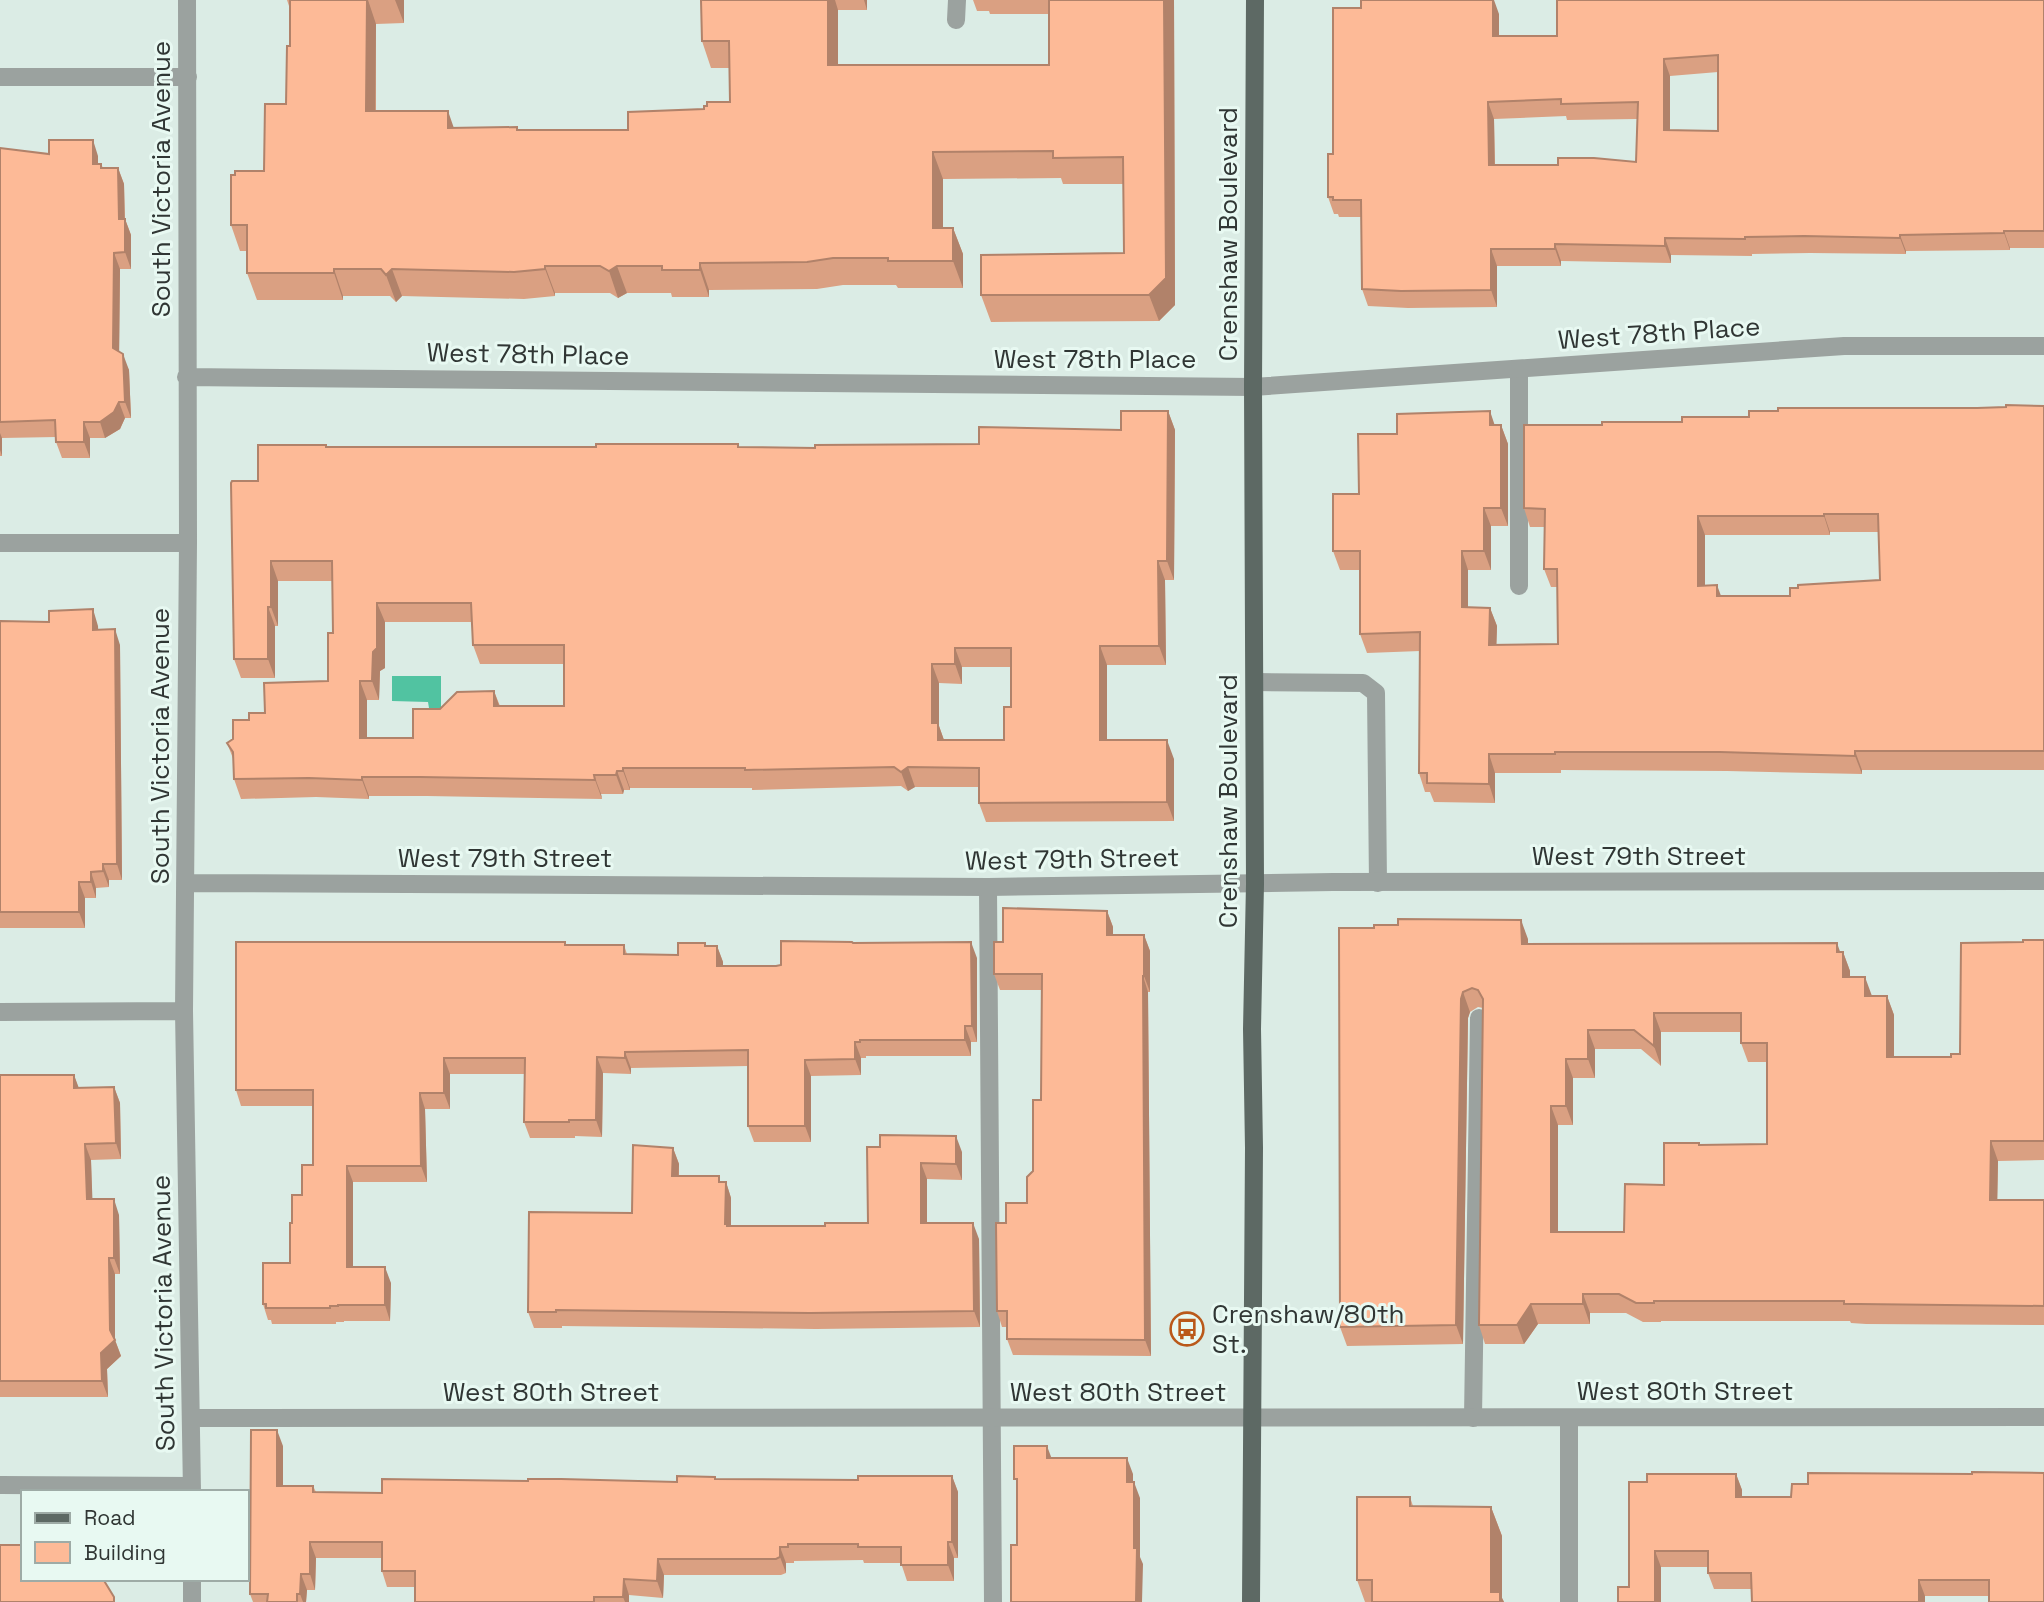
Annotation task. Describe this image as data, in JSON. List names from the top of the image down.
{
  "streets": {
    "main road": ["Crenshaw Boulevard"],
    "street": [
      "South Victoria Avenue",
      "West 78th Place",
      "West 79th Street",
      "West 80th Street"
    ]
  },
  "crossings": [
    ["South Victoria Avenue", "West 78th Place"],
    ["South Victoria Avenue", "West 79th Street"],
    ["South Victoria Avenue", "West 80th Street"],
    ["Crenshaw Boulevard", "West 78th Place"],
    ["Crenshaw Boulevard", "West 79th Street"],
    ["Crenshaw Boulevard", "West 80th Street"]
  ],
  "places": {
    "bus stop": ["Crenshaw/80th St."]
  },
  "legend": ["Road", "Building"]
}
